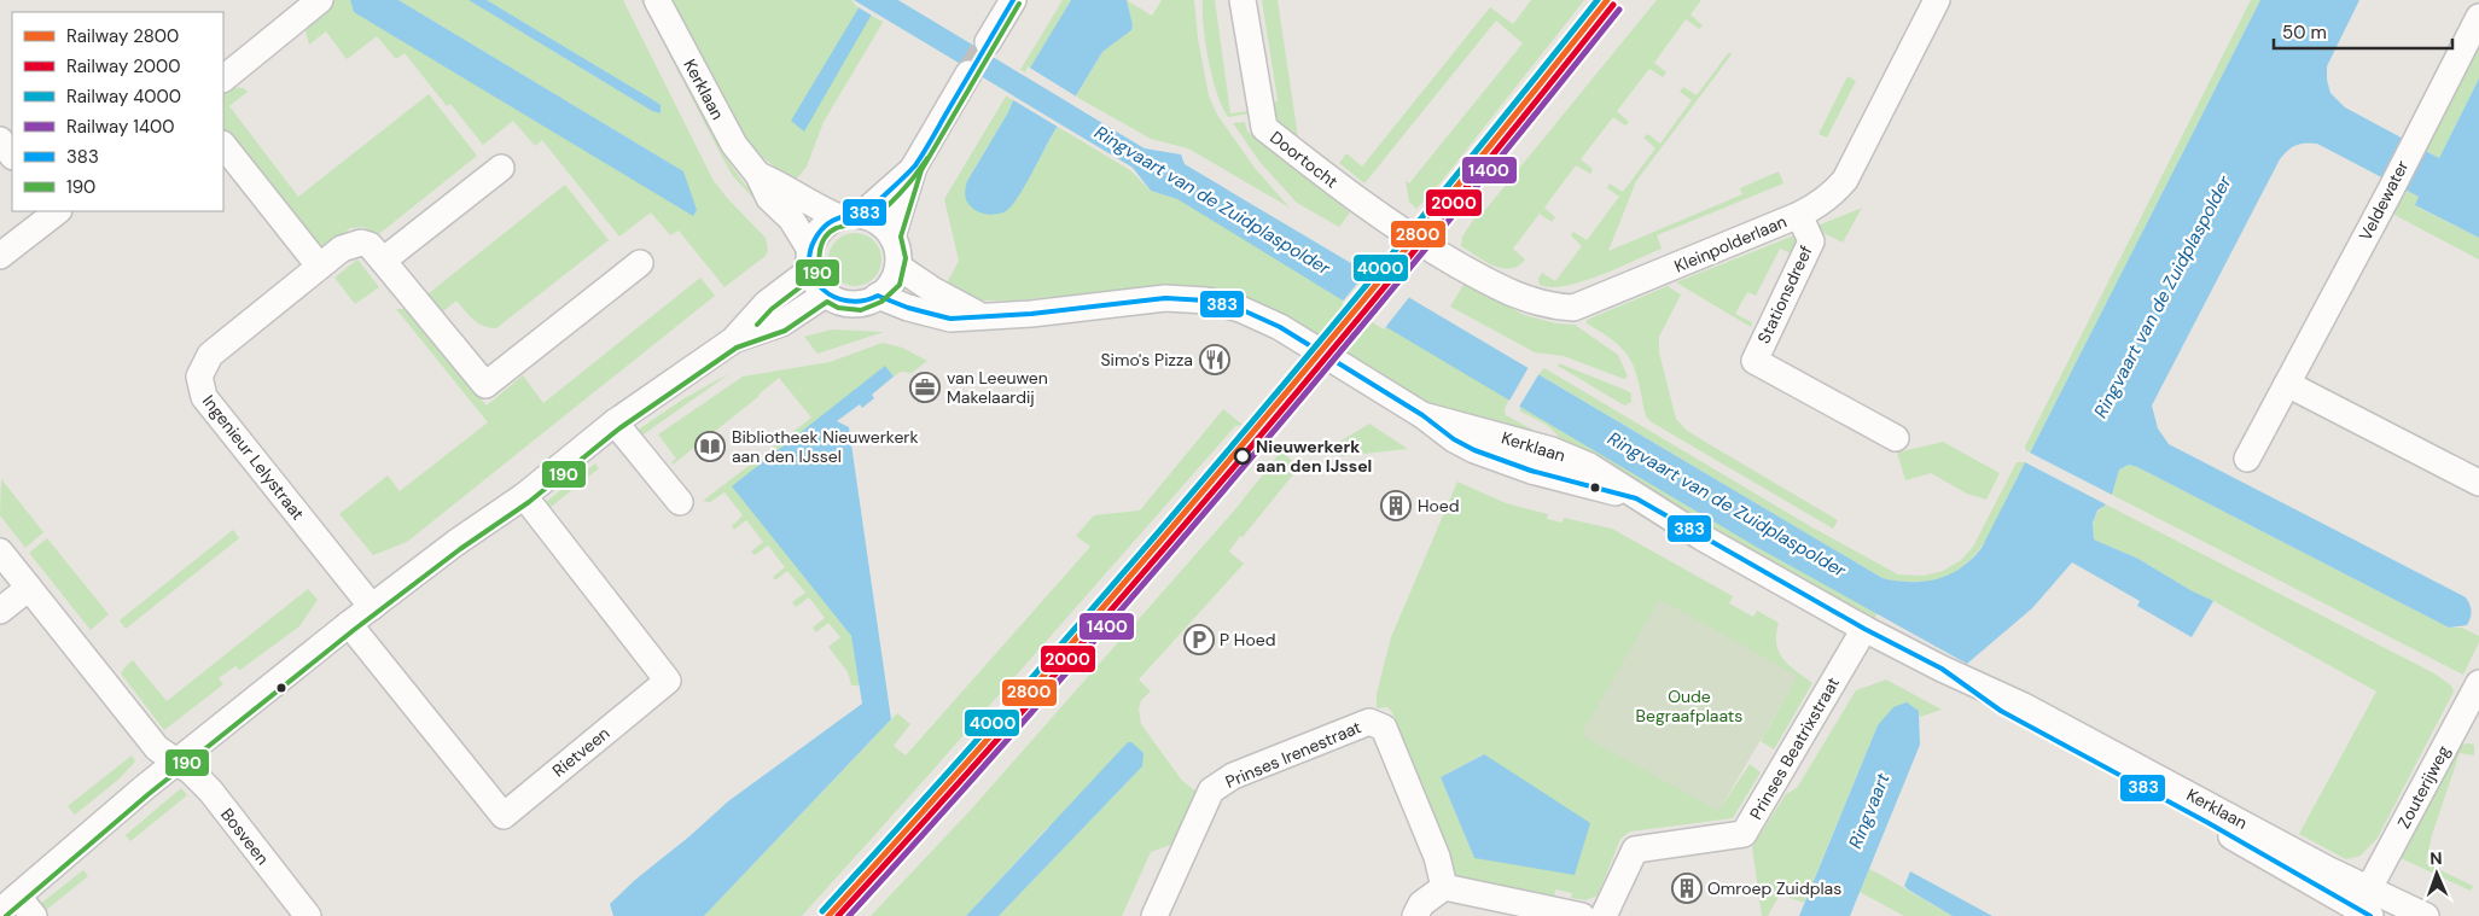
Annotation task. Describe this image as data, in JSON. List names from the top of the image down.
{
  "streets": {
    "street": [
      "Kerklaan",
      "Doortocht",
      "Veldewater",
      "Kleinpolderlaan",
      "Stationsdreef",
      "Ingenieur Lelystraat",
      "Prinses Beatrixstraat",
      "Rietveen",
      "Prinses Irenestraat",
      "Zouterijweg",
      "Bosveen"
    ]
  },
  "crossings": [
    ["Kerklaan", "Prinses Beatrixstraat"],
    ["Kerklaan", "Zouterijweg"],
    ["Doortocht", "Kleinpolderlaan"],
    ["Kleinpolderlaan", "Stationsdreef"]
  ],
  "water": ["Ringvaart van de Zuidplaspolder", "Ringvaart"],
  "parks": ["Oude Begraafplaats"],
  "places": {
    "restaurant": ["Simo's Pizza"],
    "office": ["van Leeuwen Makelaardij"],
    "library": ["Bibliotheek Nieuwerkerk aan den IJssel"],
    "other": ["Nieuwerkerk aan den IJssel"],
    "building": ["Hoed", "Omroep Zuidplas"],
    "parking": ["P Hoed"]
  },
  "lines": [
    "rail line 2800",
    "rail line 4000",
    "transit line 383",
    "transit line 190",
    "rail line 2000",
    "rail line 1400"
  ],
  "legend": [
    "Railway 2800",
    "Railway 2000",
    "Railway 4000",
    "Railway 1400",
    "383",
    "190"
  ],
  "scale_bar": "50 m",
  "north": "top"
}
